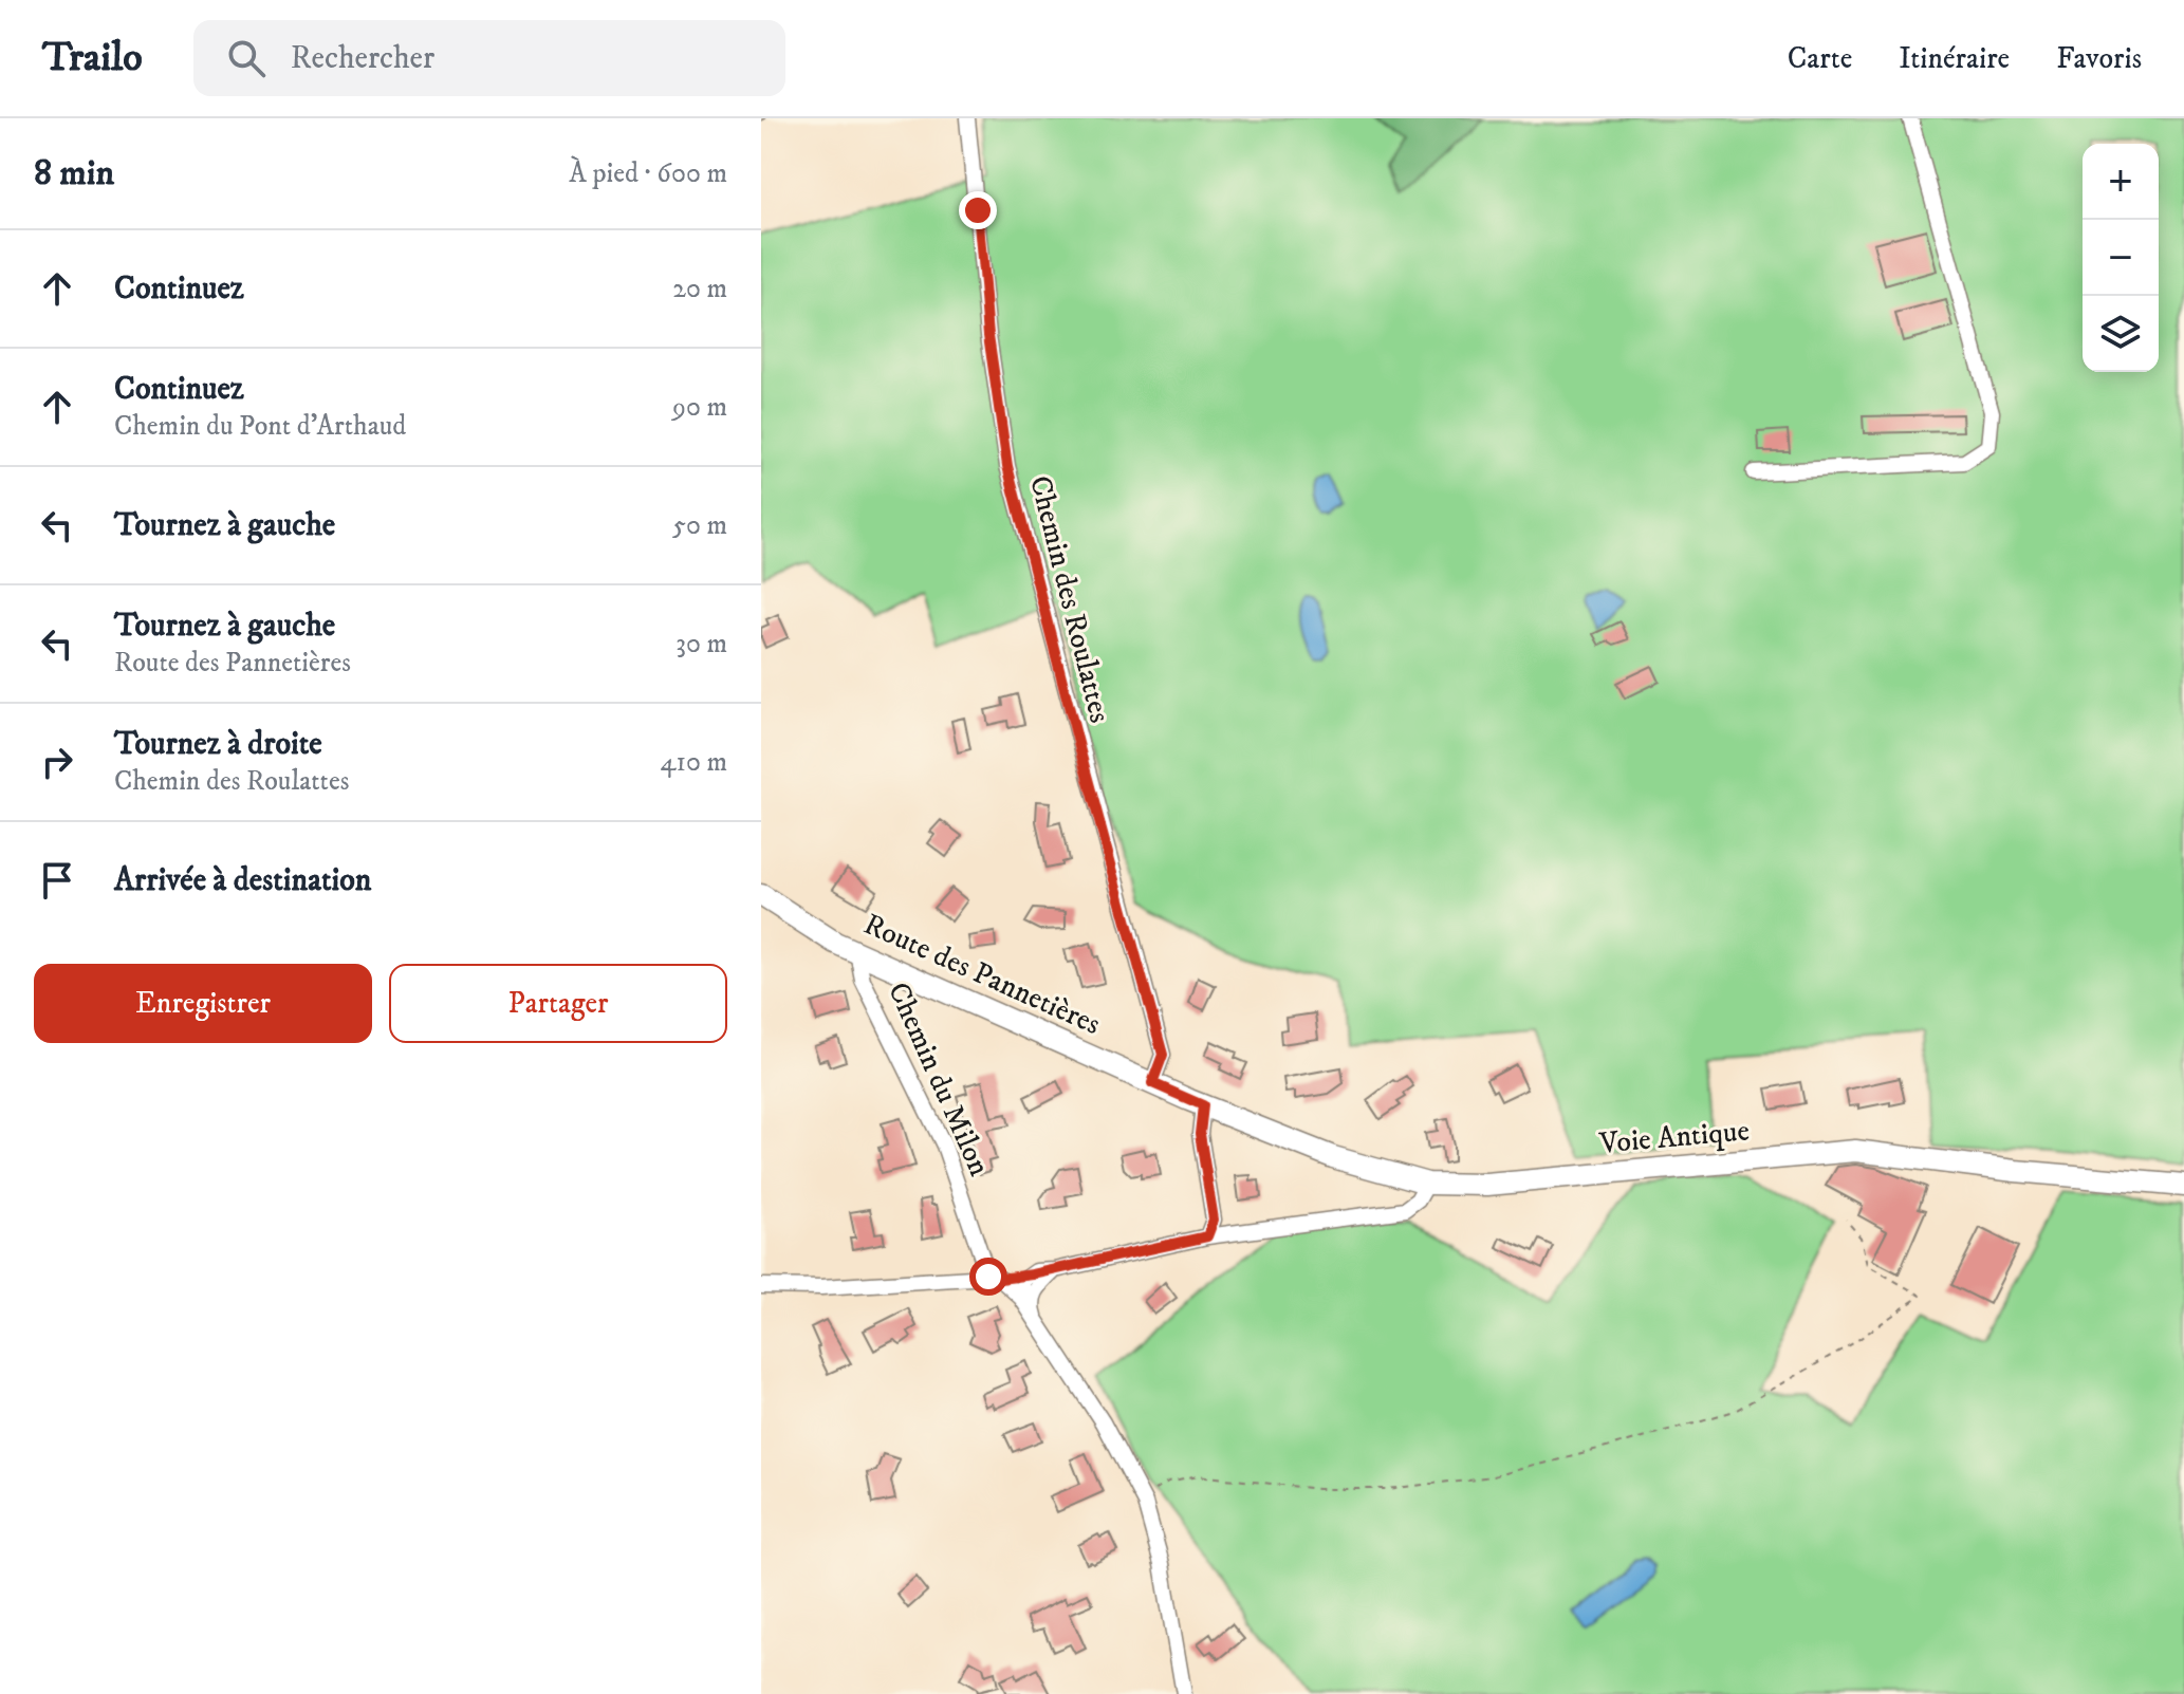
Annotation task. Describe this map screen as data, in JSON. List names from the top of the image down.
{
  "streets": {
    "street": [
      "Chemin des Roulattes",
      "Route des Pannetières",
      "Chemin du Milon",
      "Voie Antique"
    ]
  },
  "crossings": [
    ["Chemin des Roulattes", "Route des Pannetières"],
    ["Route des Pannetières", "Chemin du Milon"],
    ["Route des Pannetières", "Voie Antique"]
  ],
  "page": {
    "header": "Trailo",
    "search": "Rechercher",
    "nav": ["Carte", "Itinéraire", "Favoris"],
    "heading": ["8 min", "À pied · 600 m"],
    "map_buttons": ["+", "−"],
    "list": [
      ["Continuez", "20 m"],
      ["Continuez", "Chemin du Pont d'Arthaud", "90 m"],
      ["Tournez à gauche", "50 m"],
      ["Tournez à gauche", "Route des Pannetières", "30 m"],
      ["Tournez à droite", "Chemin des Roulattes", "410 m"],
      "Arrivée à destination"
    ],
    "buttons": ["Enregistrer", "Partager"]
  }
}
